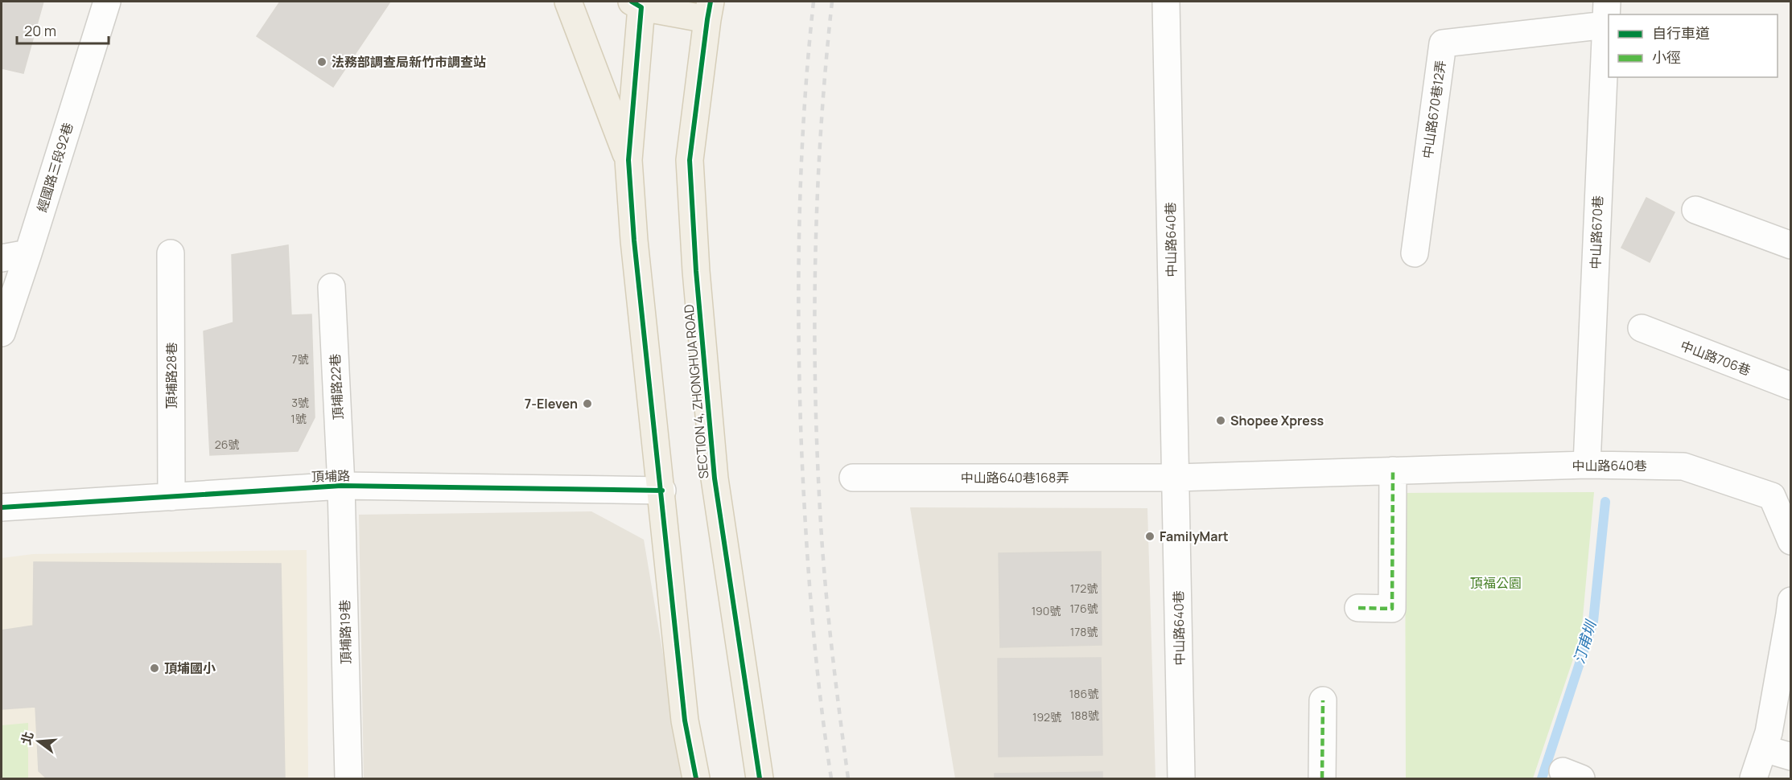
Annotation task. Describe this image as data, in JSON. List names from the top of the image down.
{
  "streets": {
    "main road": ["SECTION 4, ZHONGHUA ROAD"],
    "street": [
      "中山路670巷12弄",
      "經國路三段92巷",
      "中山路670巷",
      "中山路640巷",
      "中山路706巷",
      "頂埔路28巷",
      "頂埔路22巷",
      "頂埔路",
      "中山路640巷168弄",
      "頂埔路19巷"
    ]
  },
  "crossings": [
    ["中山路670巷12弄", "中山路670巷"],
    ["中山路670巷", "中山路640巷"],
    ["中山路640巷", "中山路640巷168弄"],
    ["頂埔路28巷", "頂埔路"],
    ["頂埔路22巷", "頂埔路"],
    ["頂埔路22巷", "頂埔路19巷"],
    ["頂埔路", "頂埔路19巷"]
  ],
  "water": ["汀甫圳"],
  "parks": ["頂福公園"],
  "places": [
    "法務部調查局新竹市調查站",
    "7-Eleven",
    "Shopee Xpress",
    "FamilyMart",
    "頂埔國小"
  ],
  "house_numbers": [
    "7號",
    "3號",
    "1號",
    "26號",
    "172號",
    "176號",
    "190號",
    "178號",
    "186號",
    "188號",
    "192號"
  ],
  "legend": ["自行車道", "小徑"],
  "scale_bar": "20 m",
  "north": "left"
}
